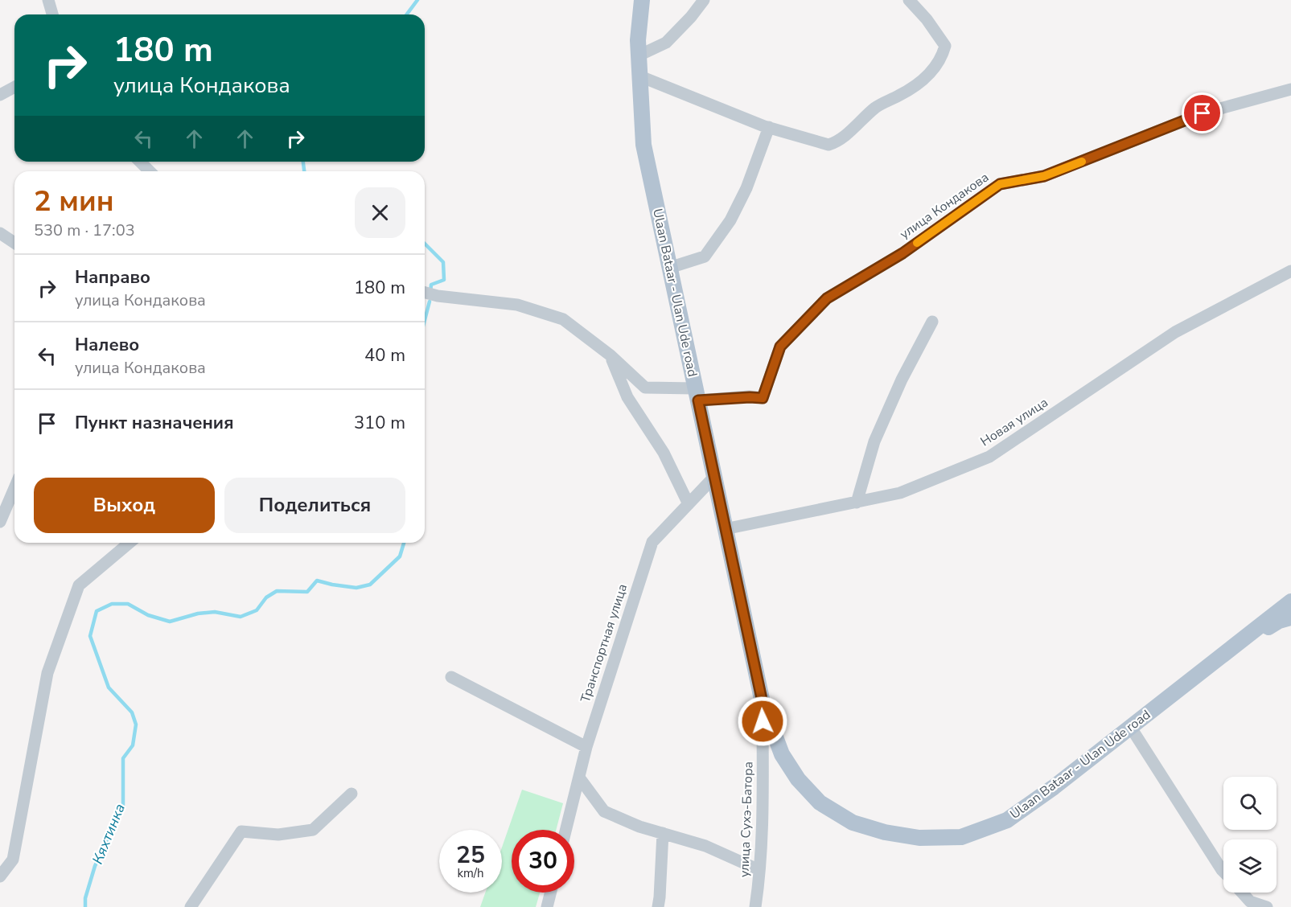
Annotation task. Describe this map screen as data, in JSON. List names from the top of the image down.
{
  "streets": {
    "main road": ["Ulaan Bataar - Ulan Ude road"],
    "street": [
      "улица Кондакова",
      "Новая улица",
      "Транспортная улица",
      "улица Сухэ-Батора"
    ]
  },
  "crossings": [
    ["улица Кондакова", "Ulaan Bataar - Ulan Ude road"],
    ["Ulaan Bataar - Ulan Ude road", "Новая улица"],
    ["Ulaan Bataar - Ulan Ude road", "Транспортная улица"],
    ["Ulaan Bataar - Ulan Ude road", "улица Сухэ-Батора"]
  ],
  "water": ["Кяхтинка"],
  "page": {
    "turn": ["180 m", "улица Кондакова"],
    "heading": ["2 мин", "530 m · 17:03"],
    "list": [
      {
        "name": "Направо",
        "note": "улица Кондакова",
        "value": "180 m"
      },
      {
        "name": "Налево",
        "note": "улица Кондакова",
        "value": "40 m"
      },
      {
        "name": "Пункт назначения",
        "value": "310 m"
      }
    ],
    "buttons": ["Выход", "Поделиться"],
    "speed": "25 km/h",
    "limit": "30"
  }
}
